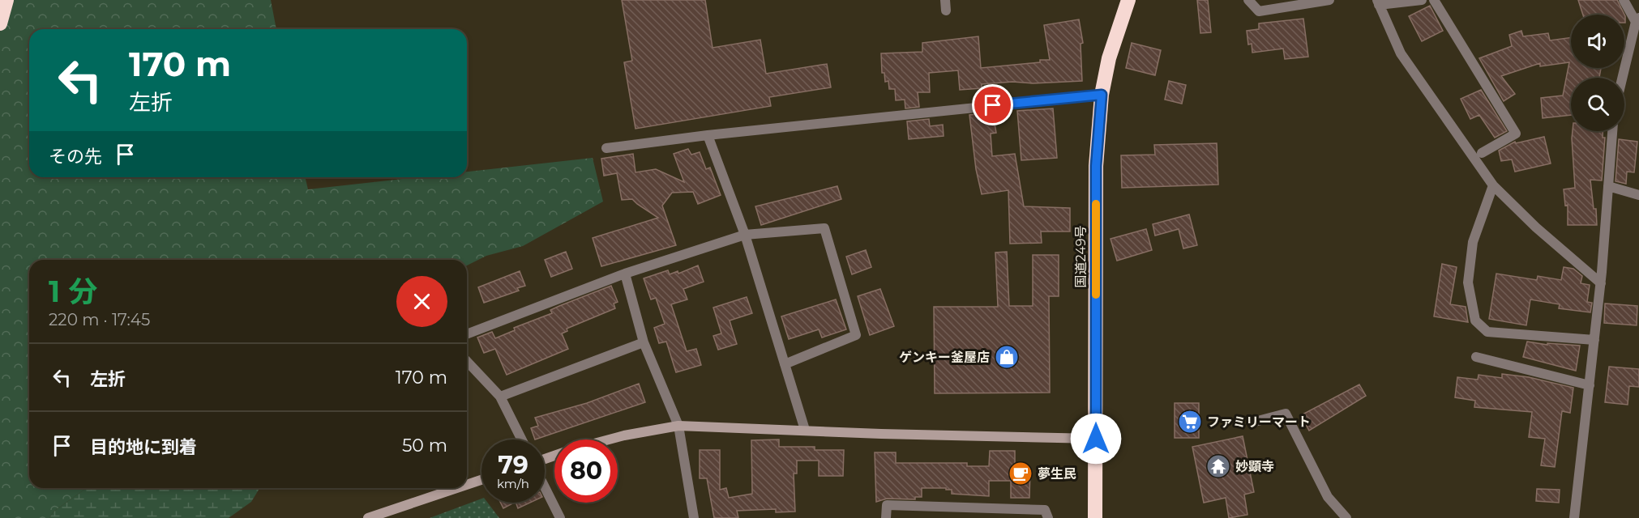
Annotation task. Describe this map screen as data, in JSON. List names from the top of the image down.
{
  "streets": {
    "highway": ["国道249号"]
  },
  "places": {
    "shop": ["ゲンキー釜屋店"],
    "supermarket": ["ファミリーマート"],
    "temple": ["妙顕寺"],
    "cafe": ["夢生民"]
  },
  "page": {
    "turn": ["170 m", "左折"],
    "then": "その先",
    "heading": ["1 分", "220 m · 17:45"],
    "list": [
      {
        "name": "左折",
        "value": "170 m"
      },
      {
        "name": "目的地に到着",
        "value": "50 m"
      }
    ],
    "speed": "79 km/h",
    "limit": "80"
  }
}
